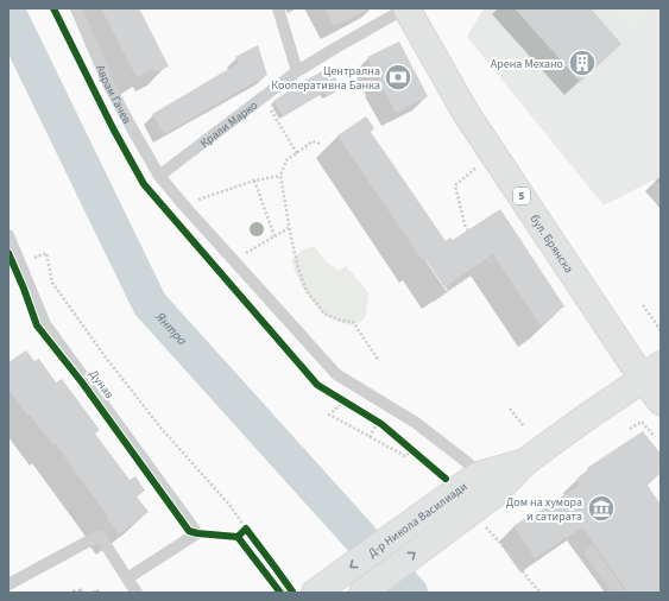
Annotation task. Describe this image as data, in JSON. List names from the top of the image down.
{
  "streets": {
    "street": ["5", "бул. Брянска", "Д-р Никола Василиади"],
    "lane": ["Аврам Гачев", "Крали Марко", "Дунав"]
  },
  "crossings": [
    ["Аврам Гачев", "Крали Марко"],
    ["Аврам Гачев", "Д-р Никола Василиади"],
    ["Крали Марко", "бул. Брянска"],
    ["бул. Брянска", "Д-р Никола Василиади"]
  ],
  "water": ["Янтра"],
  "places": {
    "building": ["Арена Механо"],
    "bank": ["Централна Кооперативна Банка"],
    "museum": ["Дом на хумора и сатирата"]
  }
}
